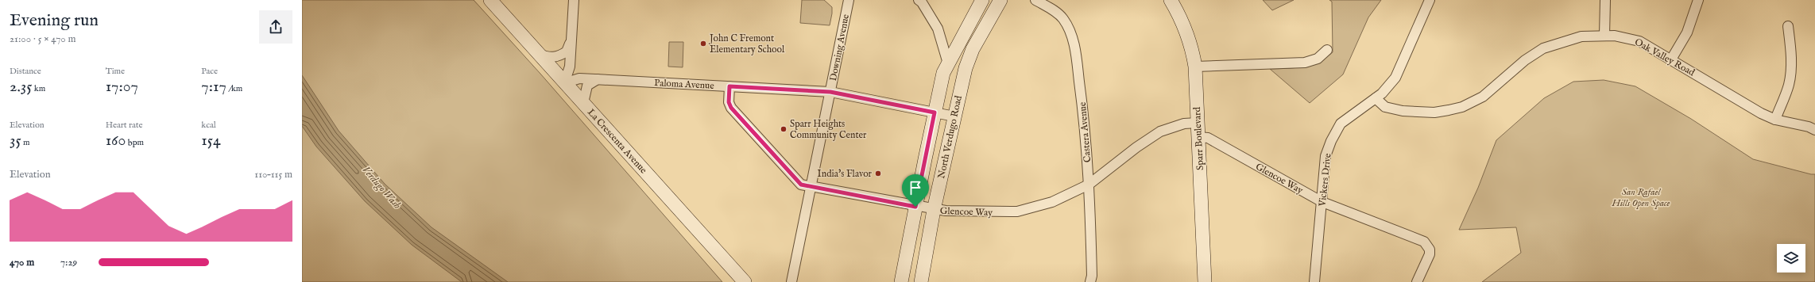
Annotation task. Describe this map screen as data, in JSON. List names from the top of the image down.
{
  "streets": {
    "main road": ["North Verdugo Road", "Sparr Boulevard", "La Crescenta Avenue"],
    "street": [
      "Downing Avenue",
      "Oak Valley Road",
      "Paloma Avenue",
      "Castera Avenue",
      "Glencoe Way",
      "Vickers Drive"
    ]
  },
  "crossings": [
    ["Downing Avenue", "Paloma Avenue"],
    ["Downing Avenue", "Glencoe Way"],
    ["Oak Valley Road", "Vickers Drive"],
    ["Paloma Avenue", "North Verdugo Road"],
    ["Paloma Avenue", "La Crescenta Avenue"],
    ["Paloma Avenue", "Glencoe Way"],
    ["Castera Avenue", "Glencoe Way"],
    ["North Verdugo Road", "Glencoe Way"],
    ["Sparr Boulevard", "Glencoe Way"],
    ["Glencoe Way", "Vickers Drive"]
  ],
  "water": ["Verdugo Wash"],
  "parks": ["San Rafael Hills Open Space"],
  "places": ["John C Fremont Elementary School", "Sparr Heights Community Center", "India's Flavor"],
  "page": {
    "heading": ["Evening run", "21:00 · 5 × 470 m"],
    "stats": [
      ["Distance", "2.35 km"],
      ["Time", "17:07"],
      ["Pace", "7:17 /km"],
      ["Elevation", "35 m"],
      ["Heart rate", "160 bpm"],
      ["kcal", "154"]
    ],
    "chart": ["Elevation", "110–115 m"],
    "list": [
      {
        "name": "470 m",
        "note": "7:29"
      }
    ]
  }
}
